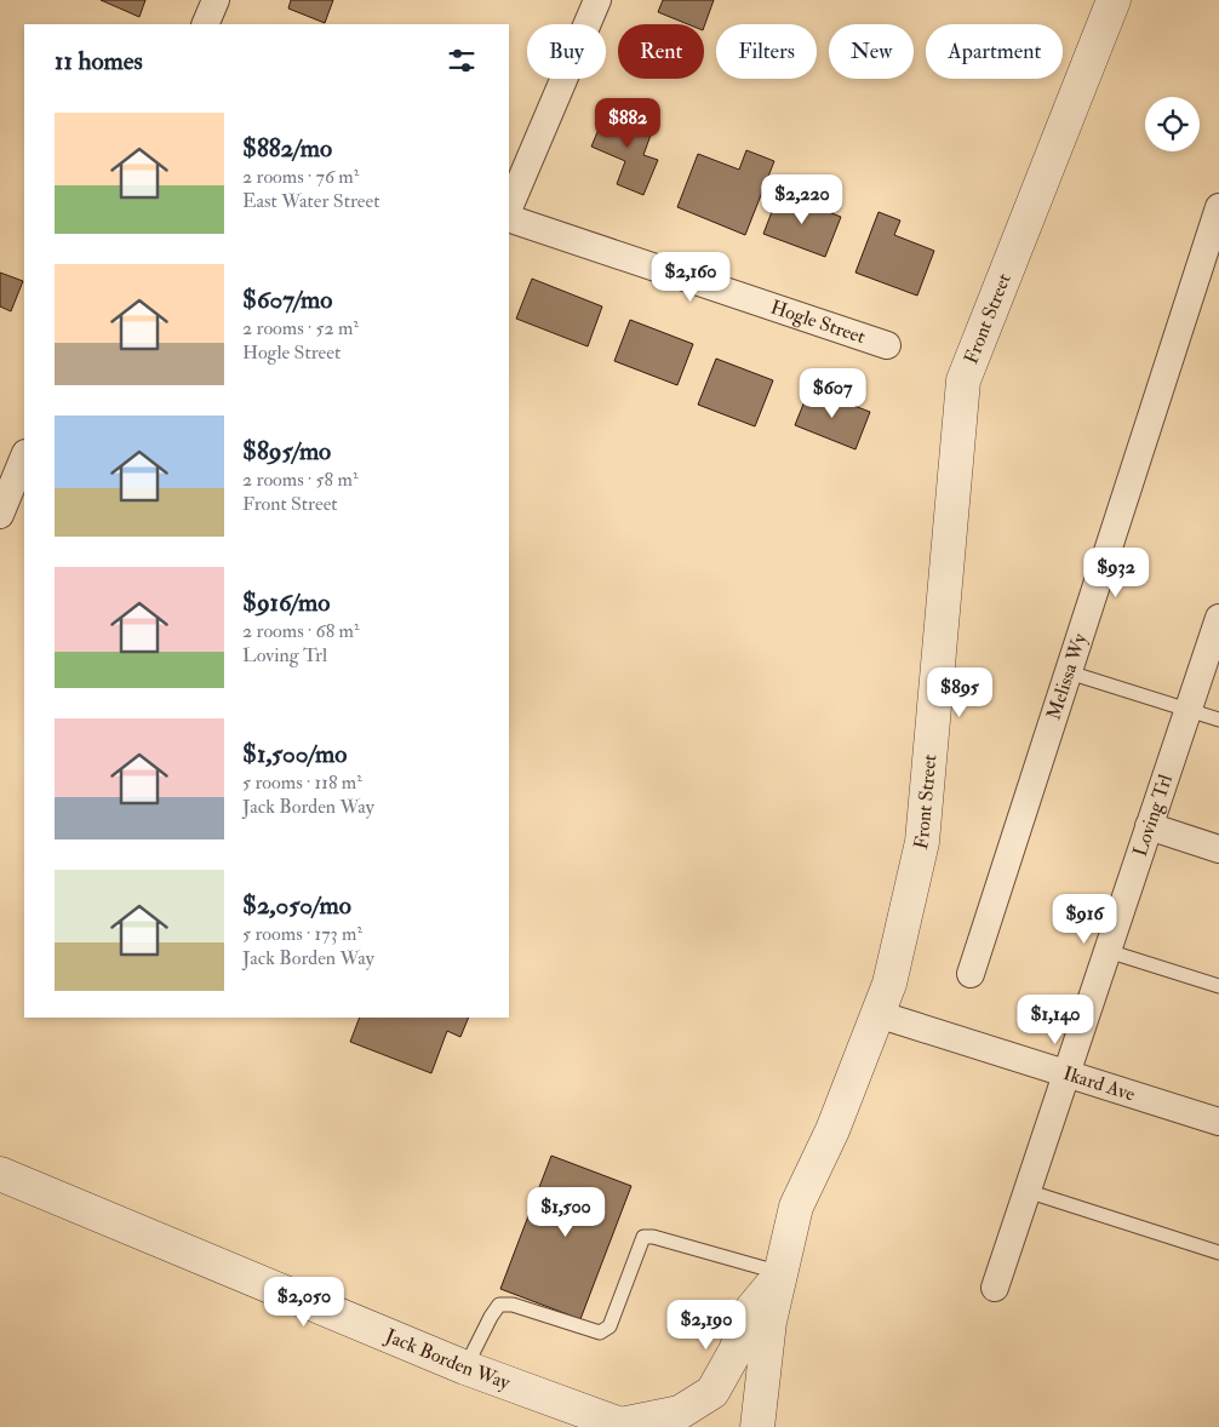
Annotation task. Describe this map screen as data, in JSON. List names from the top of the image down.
{
  "streets": {
    "street": [
      "Front Street",
      "Hogle Street",
      "Melissa Wy",
      "Loving Trl",
      "Ikard Ave",
      "Jack Borden Way"
    ]
  },
  "crossings": [
    ["Front Street", "Ikard Ave"],
    ["Loving Trl", "Ikard Ave"]
  ],
  "page": {
    "chip": [
      "Buy",
      "Rent",
      "Filters",
      "New",
      "Apartment"
    ],
    "heading": "11 homes",
    "list": [
      {
        "name": "$882/mo",
        "note": "2 rooms · 76 m² · East Water Street"
      },
      {
        "name": "$607/mo",
        "note": "2 rooms · 52 m² · Hogle Street"
      },
      {
        "name": "$895/mo",
        "note": "2 rooms · 58 m² · Front Street"
      },
      {
        "name": "$916/mo",
        "note": "2 rooms · 68 m² · Loving Trl"
      },
      {
        "name": "$1,500/mo",
        "note": "5 rooms · 118 m² · Jack Borden Way"
      },
      {
        "name": "$2,050/mo",
        "note": "5 rooms · 173 m² · Jack Borden Way"
      }
    ],
    "price": [
      "$882",
      "$2,220",
      "$2,160",
      "$607",
      "$932",
      "$895",
      "$916",
      "$1,140",
      "$1,500",
      "$2,050",
      "$2,190"
    ]
  }
}
